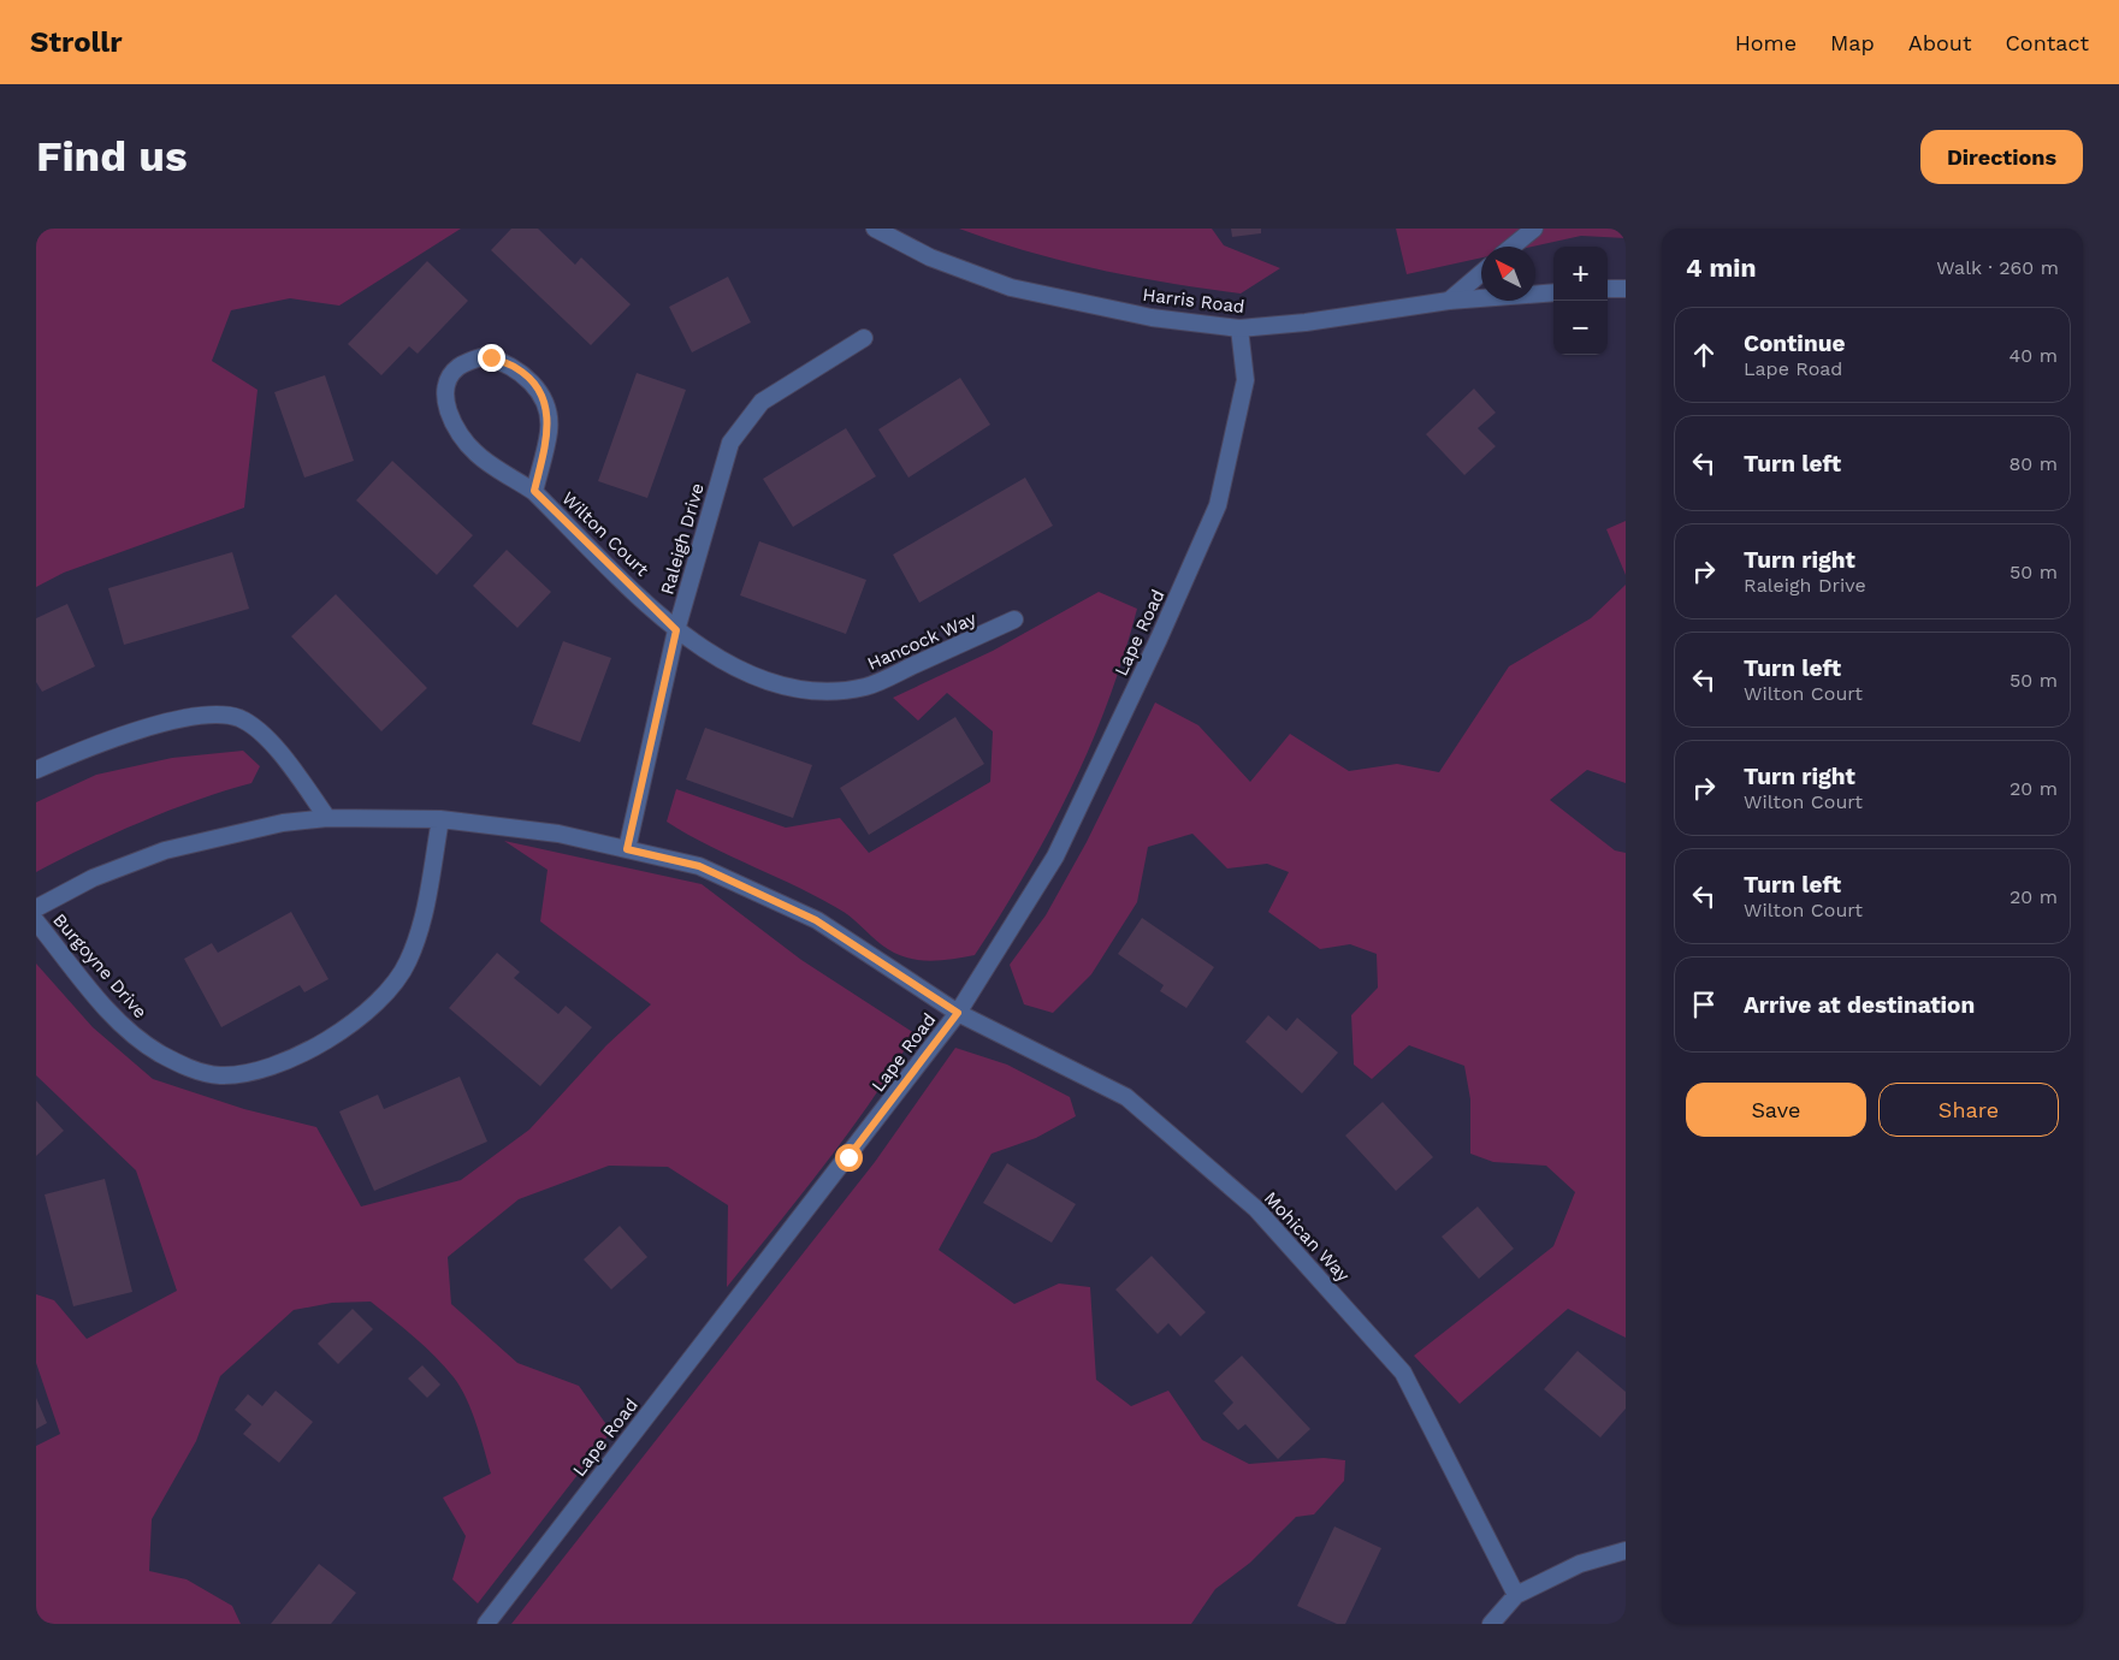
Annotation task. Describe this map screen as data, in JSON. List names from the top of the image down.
{
  "streets": {
    "street": [
      "Harris Road",
      "Wilton Court",
      "Raleigh Drive",
      "Lape Road",
      "Hancock Way",
      "Burgoyne Drive",
      "Mohican Way"
    ]
  },
  "crossings": [
    ["Harris Road", "Lape Road"],
    ["Wilton Court", "Raleigh Drive"],
    ["Wilton Court", "Hancock Way"],
    ["Raleigh Drive", "Hancock Way"],
    ["Raleigh Drive", "Mohican Way"],
    ["Lape Road", "Mohican Way"],
    ["Burgoyne Drive", "Mohican Way"]
  ],
  "north": "top left",
  "page": {
    "header": "Strollr",
    "nav": [
      "Home",
      "Map",
      "About",
      "Contact"
    ],
    "buttons": [
      "Directions",
      ["Save", "Share"]
    ],
    "title": "Find us",
    "heading": ["4 min", "Walk · 260 m"],
    "map_buttons": ["+", "−"],
    "list": [
      ["Continue", "Lape Road", "40 m"],
      ["Turn left", "80 m"],
      ["Turn right", "Raleigh Drive", "50 m"],
      ["Turn left", "Wilton Court", "50 m"],
      ["Turn right", "Wilton Court", "20 m"],
      ["Turn left", "Wilton Court", "20 m"],
      "Arrive at destination"
    ]
  }
}
